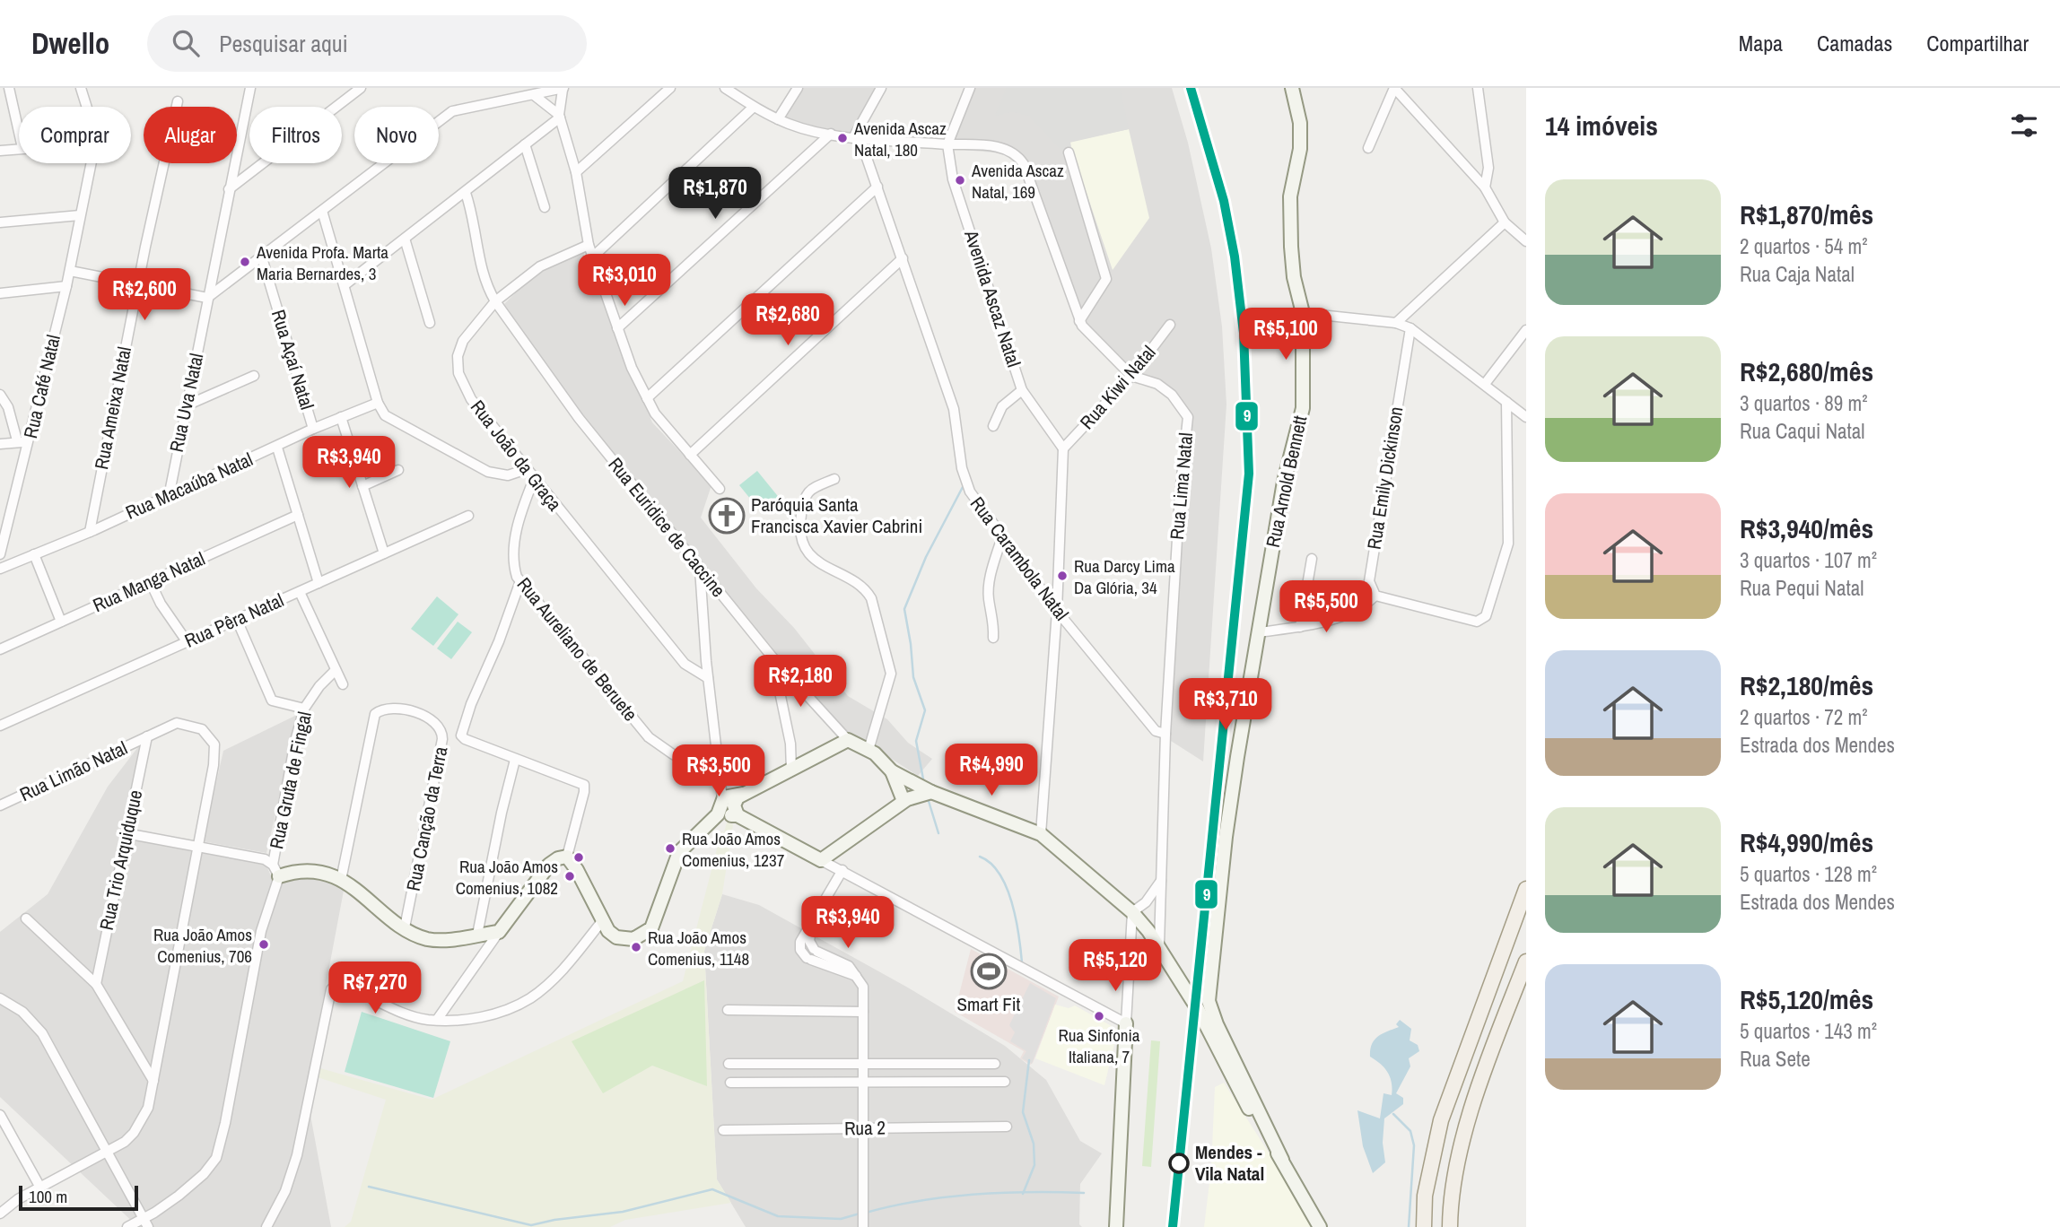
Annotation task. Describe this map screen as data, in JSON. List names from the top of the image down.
{
  "streets": {
    "street": [
      "Avenida Ascaz Natal",
      "Rua Açaí Natal",
      "Rua Café Natal",
      "Rua Kiwi Natal",
      "Rua Uva Natal",
      "Rua Ameixa Natal",
      "Rua João da Graça",
      "Rua Emily Dickinson",
      "Rua Arnold Bennett",
      "Rua Macaúba Natal",
      "Rua Lima Natal",
      "Rua Euridice de Caccine",
      "Rua Carambola Natal",
      "Rua Manga Natal",
      "Rua Pêra Natal",
      "Rua Aureliano de Beruete",
      "Rua Limão Natal",
      "Rua Gruta de Fingal",
      "Rua Canção da Terra",
      "Rua Trio Arquiduque",
      "Rua 2"
    ]
  },
  "crossings": [
    ["Avenida Ascaz Natal", "Rua Kiwi Natal"],
    ["Avenida Ascaz Natal", "Rua Lima Natal"],
    ["Rua Açaí Natal", "Rua Macaúba Natal"],
    ["Rua Kiwi Natal", "Rua Lima Natal"],
    ["Rua Uva Natal", "Rua Macaúba Natal"],
    ["Rua Ameixa Natal", "Rua Macaúba Natal"],
    ["Rua João da Graça", "Rua Euridice de Caccine"],
    ["Rua João da Graça", "Rua Aureliano de Beruete"],
    ["Rua Lima Natal", "Rua Carambola Natal"],
    ["Rua Limão Natal", "Rua Trio Arquiduque"]
  ],
  "places": {
    "other": [
      "Avenida Ascaz Natal, 180",
      "Avenida Ascaz Natal, 169",
      "Avenida Profa. Marta Maria Bernardes, 3",
      "Rua Darcy Lima Da Glória, 34",
      "Rua João Amos Comenius, 1237",
      "Rua João Amos Comenius, 1082",
      "Rua João Amos Comenius, 706",
      "Rua João Amos Comenius, 1148",
      "Rua Sinfonia Italiana, 7",
      "Mendes - Vila Natal"
    ],
    "church": ["Paróquia Santa Francisca Xavier Cabrini"],
    "sports": ["Smart Fit"]
  },
  "lines": ["transit line 9"],
  "scale_bar": "100 m",
  "page": {
    "header": "Dwello",
    "search": "Pesquisar aqui",
    "nav": ["Mapa", "Camadas", "Compartilhar"],
    "heading": "14 imóveis",
    "chip": [
      "Comprar",
      "Alugar",
      "Filtros",
      "Novo"
    ],
    "list": [
      {
        "name": "R$1,870/mês",
        "note": "2 quartos · 54 m² · Rua Caja Natal"
      },
      {
        "name": "R$2,680/mês",
        "note": "3 quartos · 89 m² · Rua Caqui Natal"
      },
      {
        "name": "R$3,940/mês",
        "note": "3 quartos · 107 m² · Rua Pequi Natal"
      },
      {
        "name": "R$2,180/mês",
        "note": "2 quartos · 72 m² · Estrada dos Mendes"
      },
      {
        "name": "R$4,990/mês",
        "note": "5 quartos · 128 m² · Estrada dos Mendes"
      },
      {
        "name": "R$5,120/mês",
        "note": "5 quartos · 143 m² · Rua Sete"
      }
    ],
    "price": [
      "R$1,870",
      "R$3,010",
      "R$2,600",
      "R$2,680",
      "R$5,100",
      "R$3,940",
      "R$5,500",
      "R$2,180",
      "R$3,710",
      "R$4,990",
      "R$3,500",
      "R$3,940",
      "R$5,120",
      "R$7,270"
    ],
    "scale": "100 m"
  }
}
